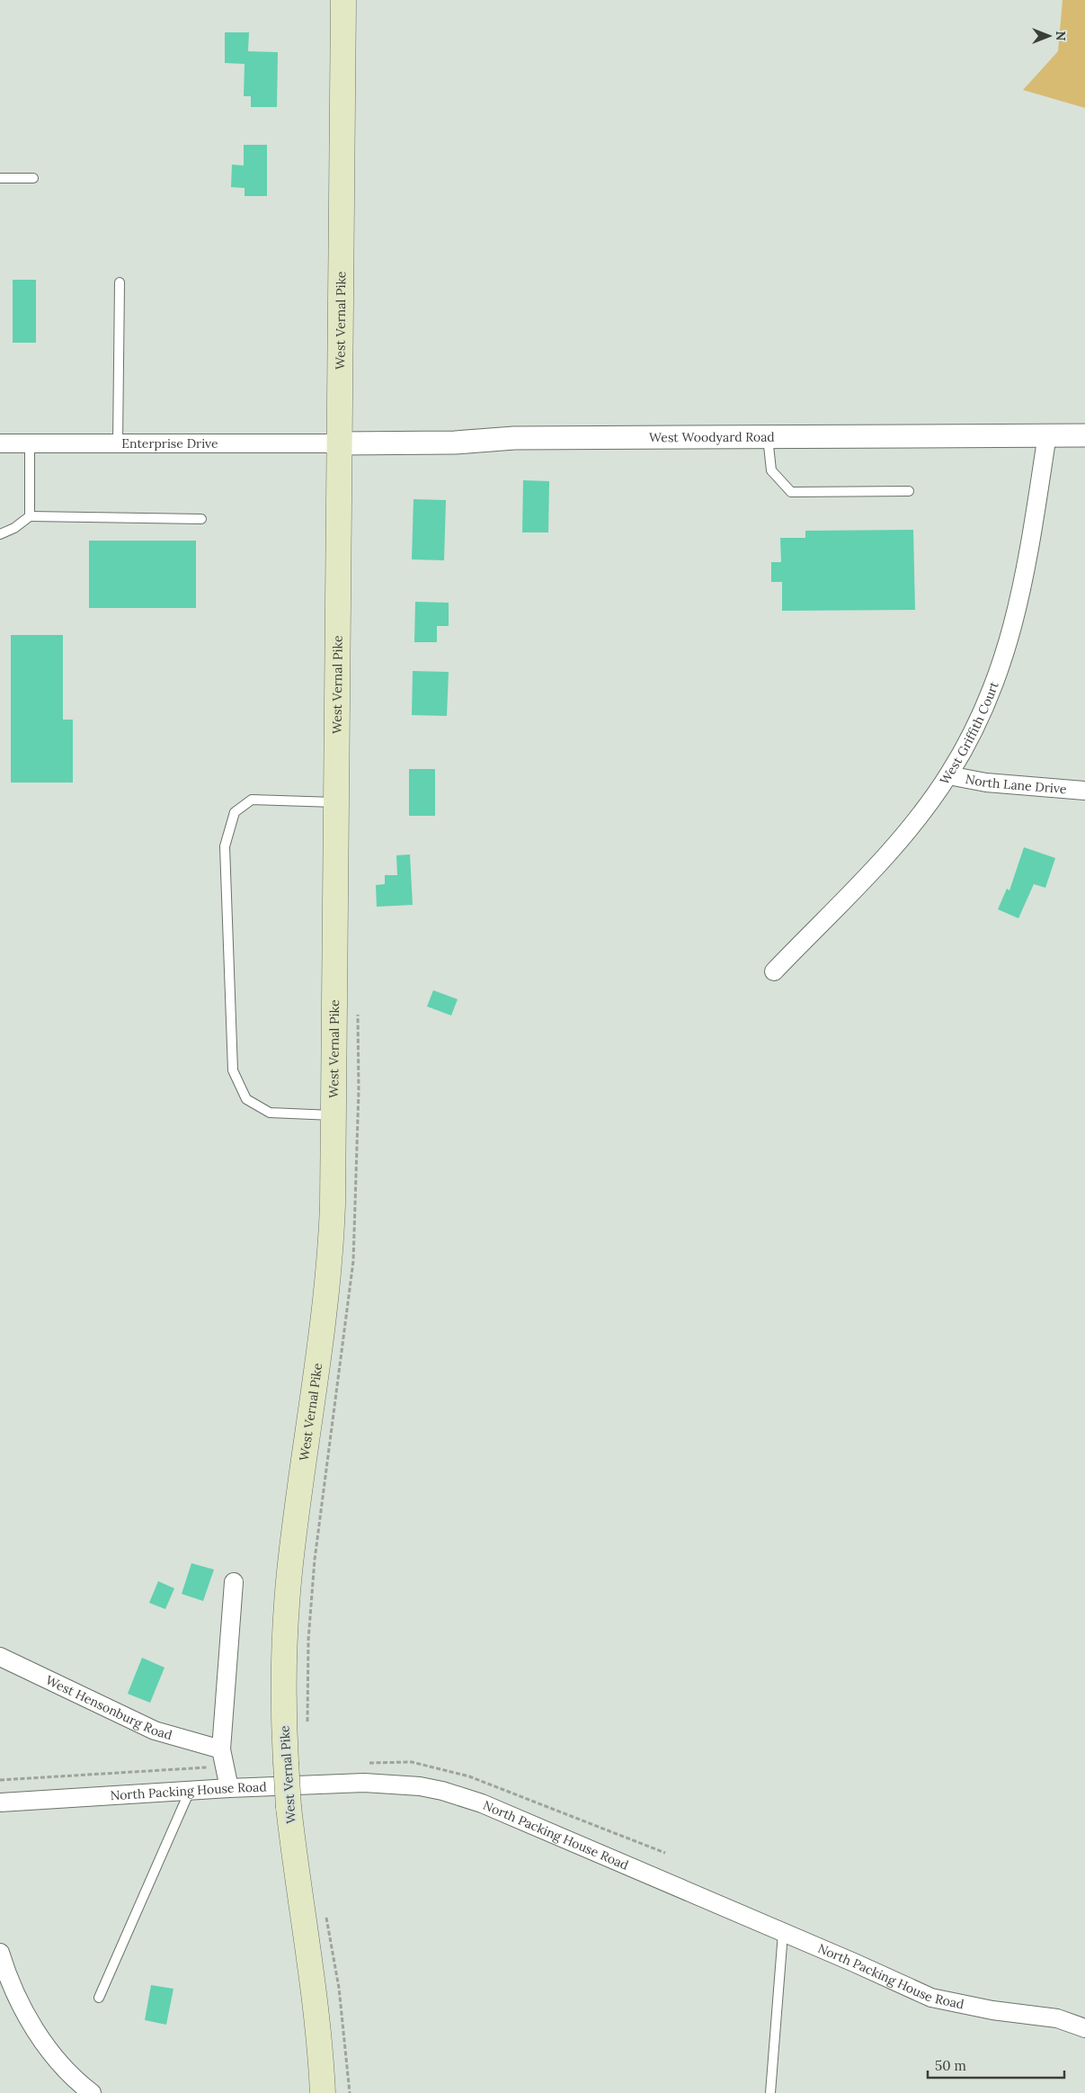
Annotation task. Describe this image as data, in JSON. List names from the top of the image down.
{
  "streets": {
    "main road": ["West Vernal Pike"],
    "street": [
      "West Woodyard Road",
      "Enterprise Drive",
      "West Griffith Court",
      "North Lane Drive",
      "West Hensonburg Road",
      "North Packing House Road"
    ]
  },
  "crossings": [
    ["West Vernal Pike", "West Woodyard Road"],
    ["West Vernal Pike", "Enterprise Drive"],
    ["West Woodyard Road", "Enterprise Drive"],
    ["West Woodyard Road", "West Griffith Court"],
    ["West Griffith Court", "North Lane Drive"]
  ],
  "scale_bar": "50 m",
  "north": "right"
}
